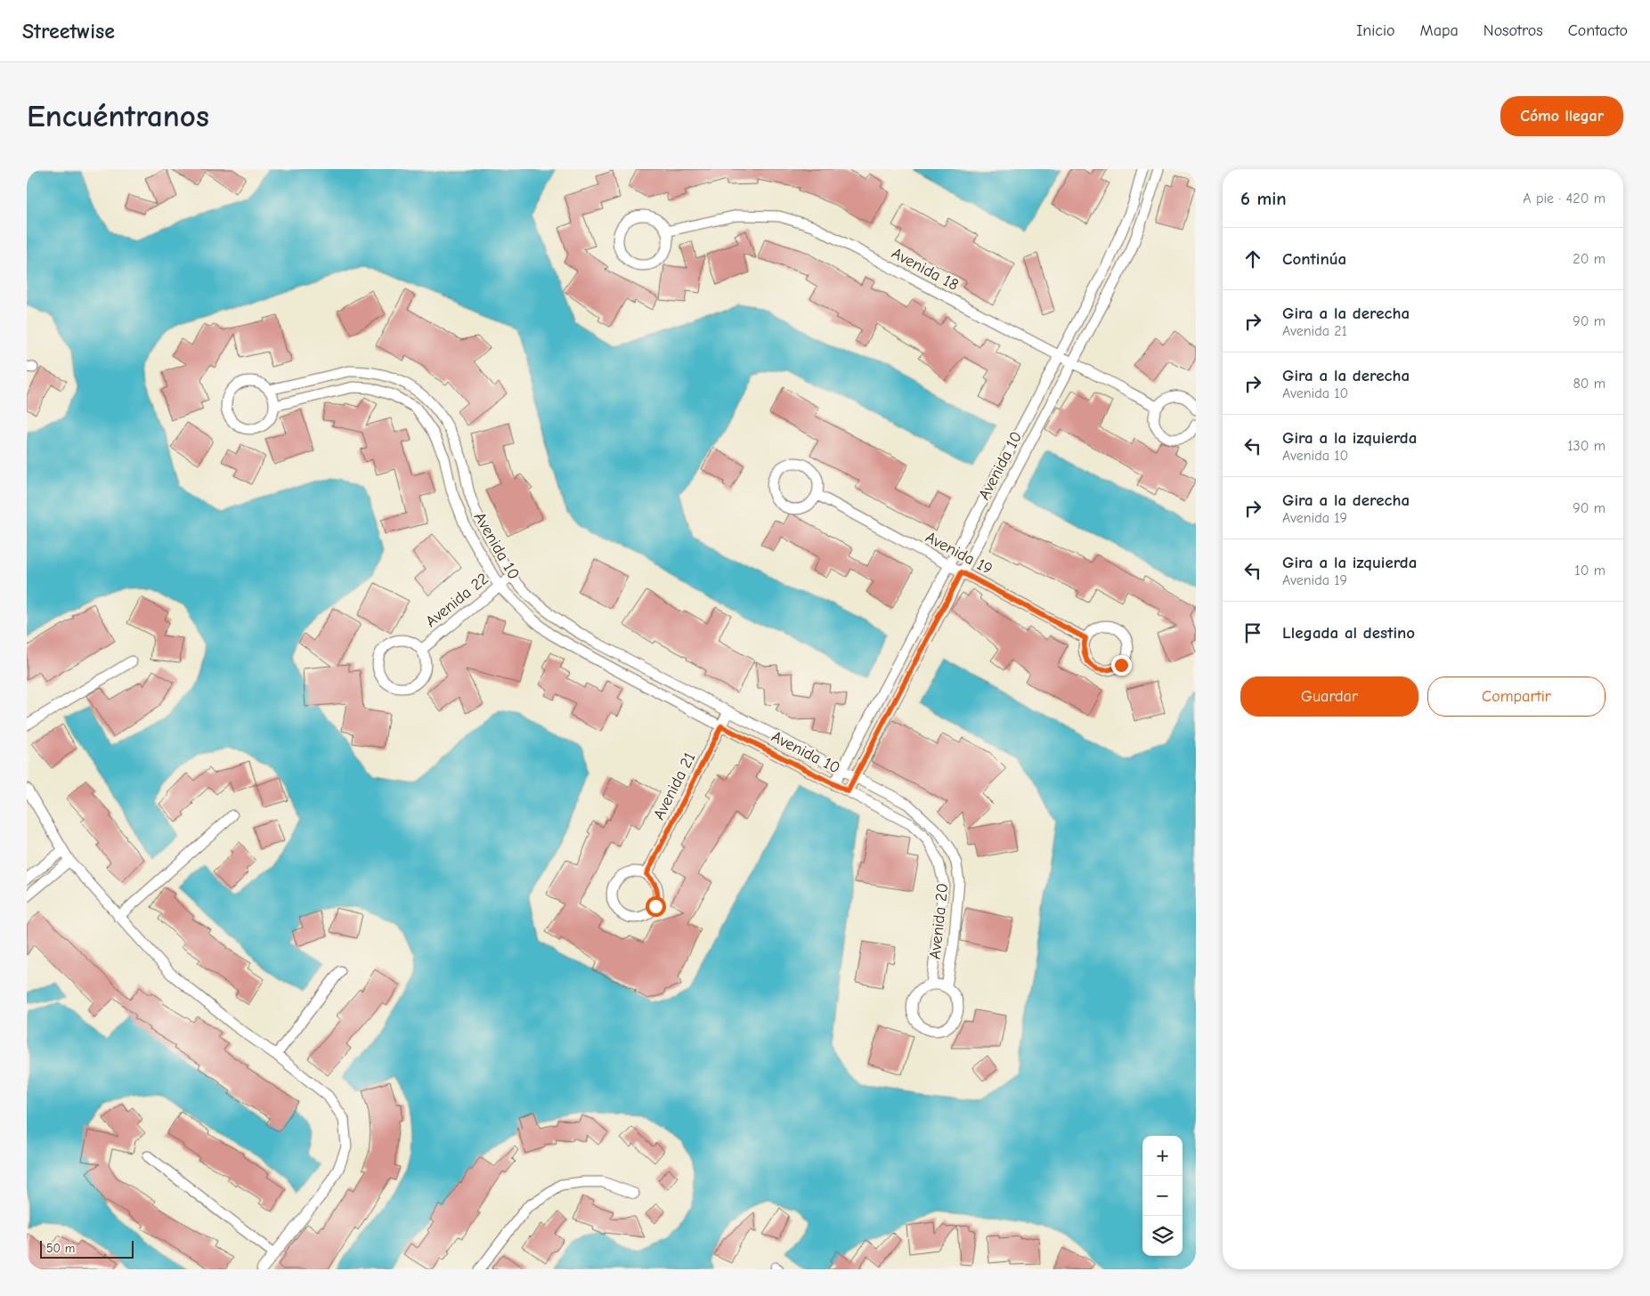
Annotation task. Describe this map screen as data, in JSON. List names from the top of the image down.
{
  "streets": {
    "street": [
      "Avenida 18",
      "Avenida 10",
      "Avenida 19",
      "Avenida 22",
      "Avenida 21",
      "Avenida 20"
    ]
  },
  "crossings": [
    ["Avenida 18", "Avenida 10"],
    ["Avenida 10", "Avenida 19"],
    ["Avenida 10", "Avenida 22"],
    ["Avenida 10", "Avenida 21"],
    ["Avenida 10", "Avenida 20"]
  ],
  "scale_bar": "50 m",
  "page": {
    "header": "Streetwise",
    "nav": [
      "Inicio",
      "Mapa",
      "Nosotros",
      "Contacto"
    ],
    "buttons": [
      "Cómo llegar",
      ["Guardar", "Compartir"]
    ],
    "title": "Encuéntranos",
    "heading": ["6 min", "A pie · 420 m"],
    "list": [
      ["Continúa", "20 m"],
      ["Gira a la derecha", "Avenida 21", "90 m"],
      ["Gira a la derecha", "Avenida 10", "80 m"],
      ["Gira a la izquierda", "Avenida 10", "130 m"],
      ["Gira a la derecha", "Avenida 19", "90 m"],
      ["Gira a la izquierda", "Avenida 19", "10 m"],
      "Llegada al destino"
    ],
    "map_buttons": ["+", "−"],
    "scale": "50 m"
  }
}
